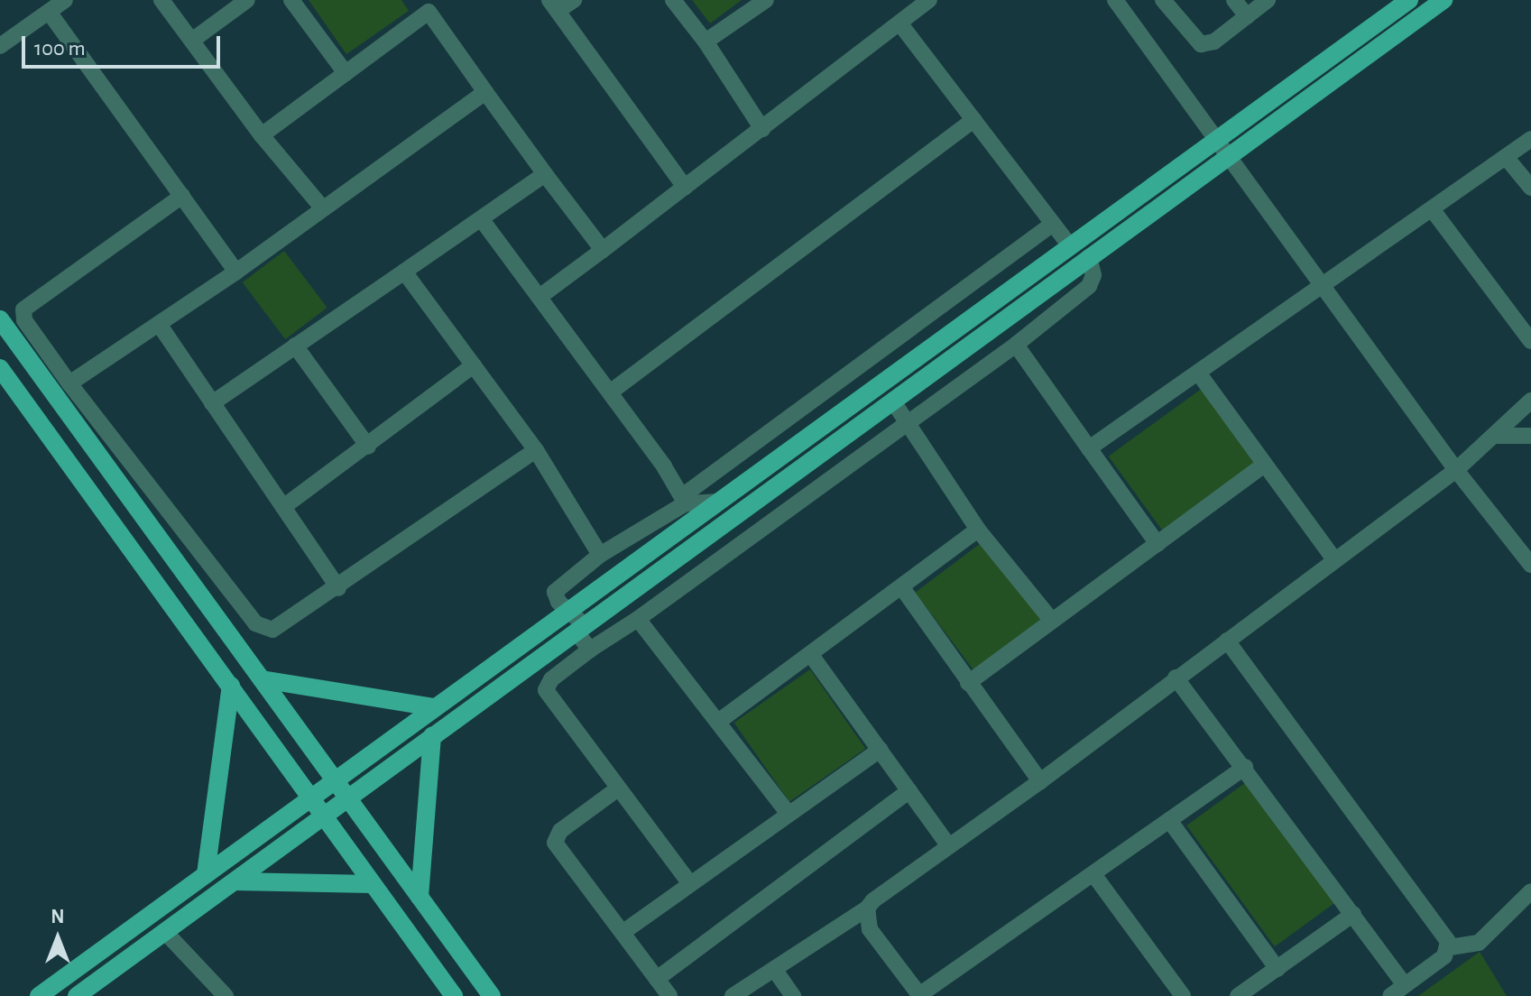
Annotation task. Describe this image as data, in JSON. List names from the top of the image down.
{
  "scale_bar": "100 m",
  "north": "top"
}
